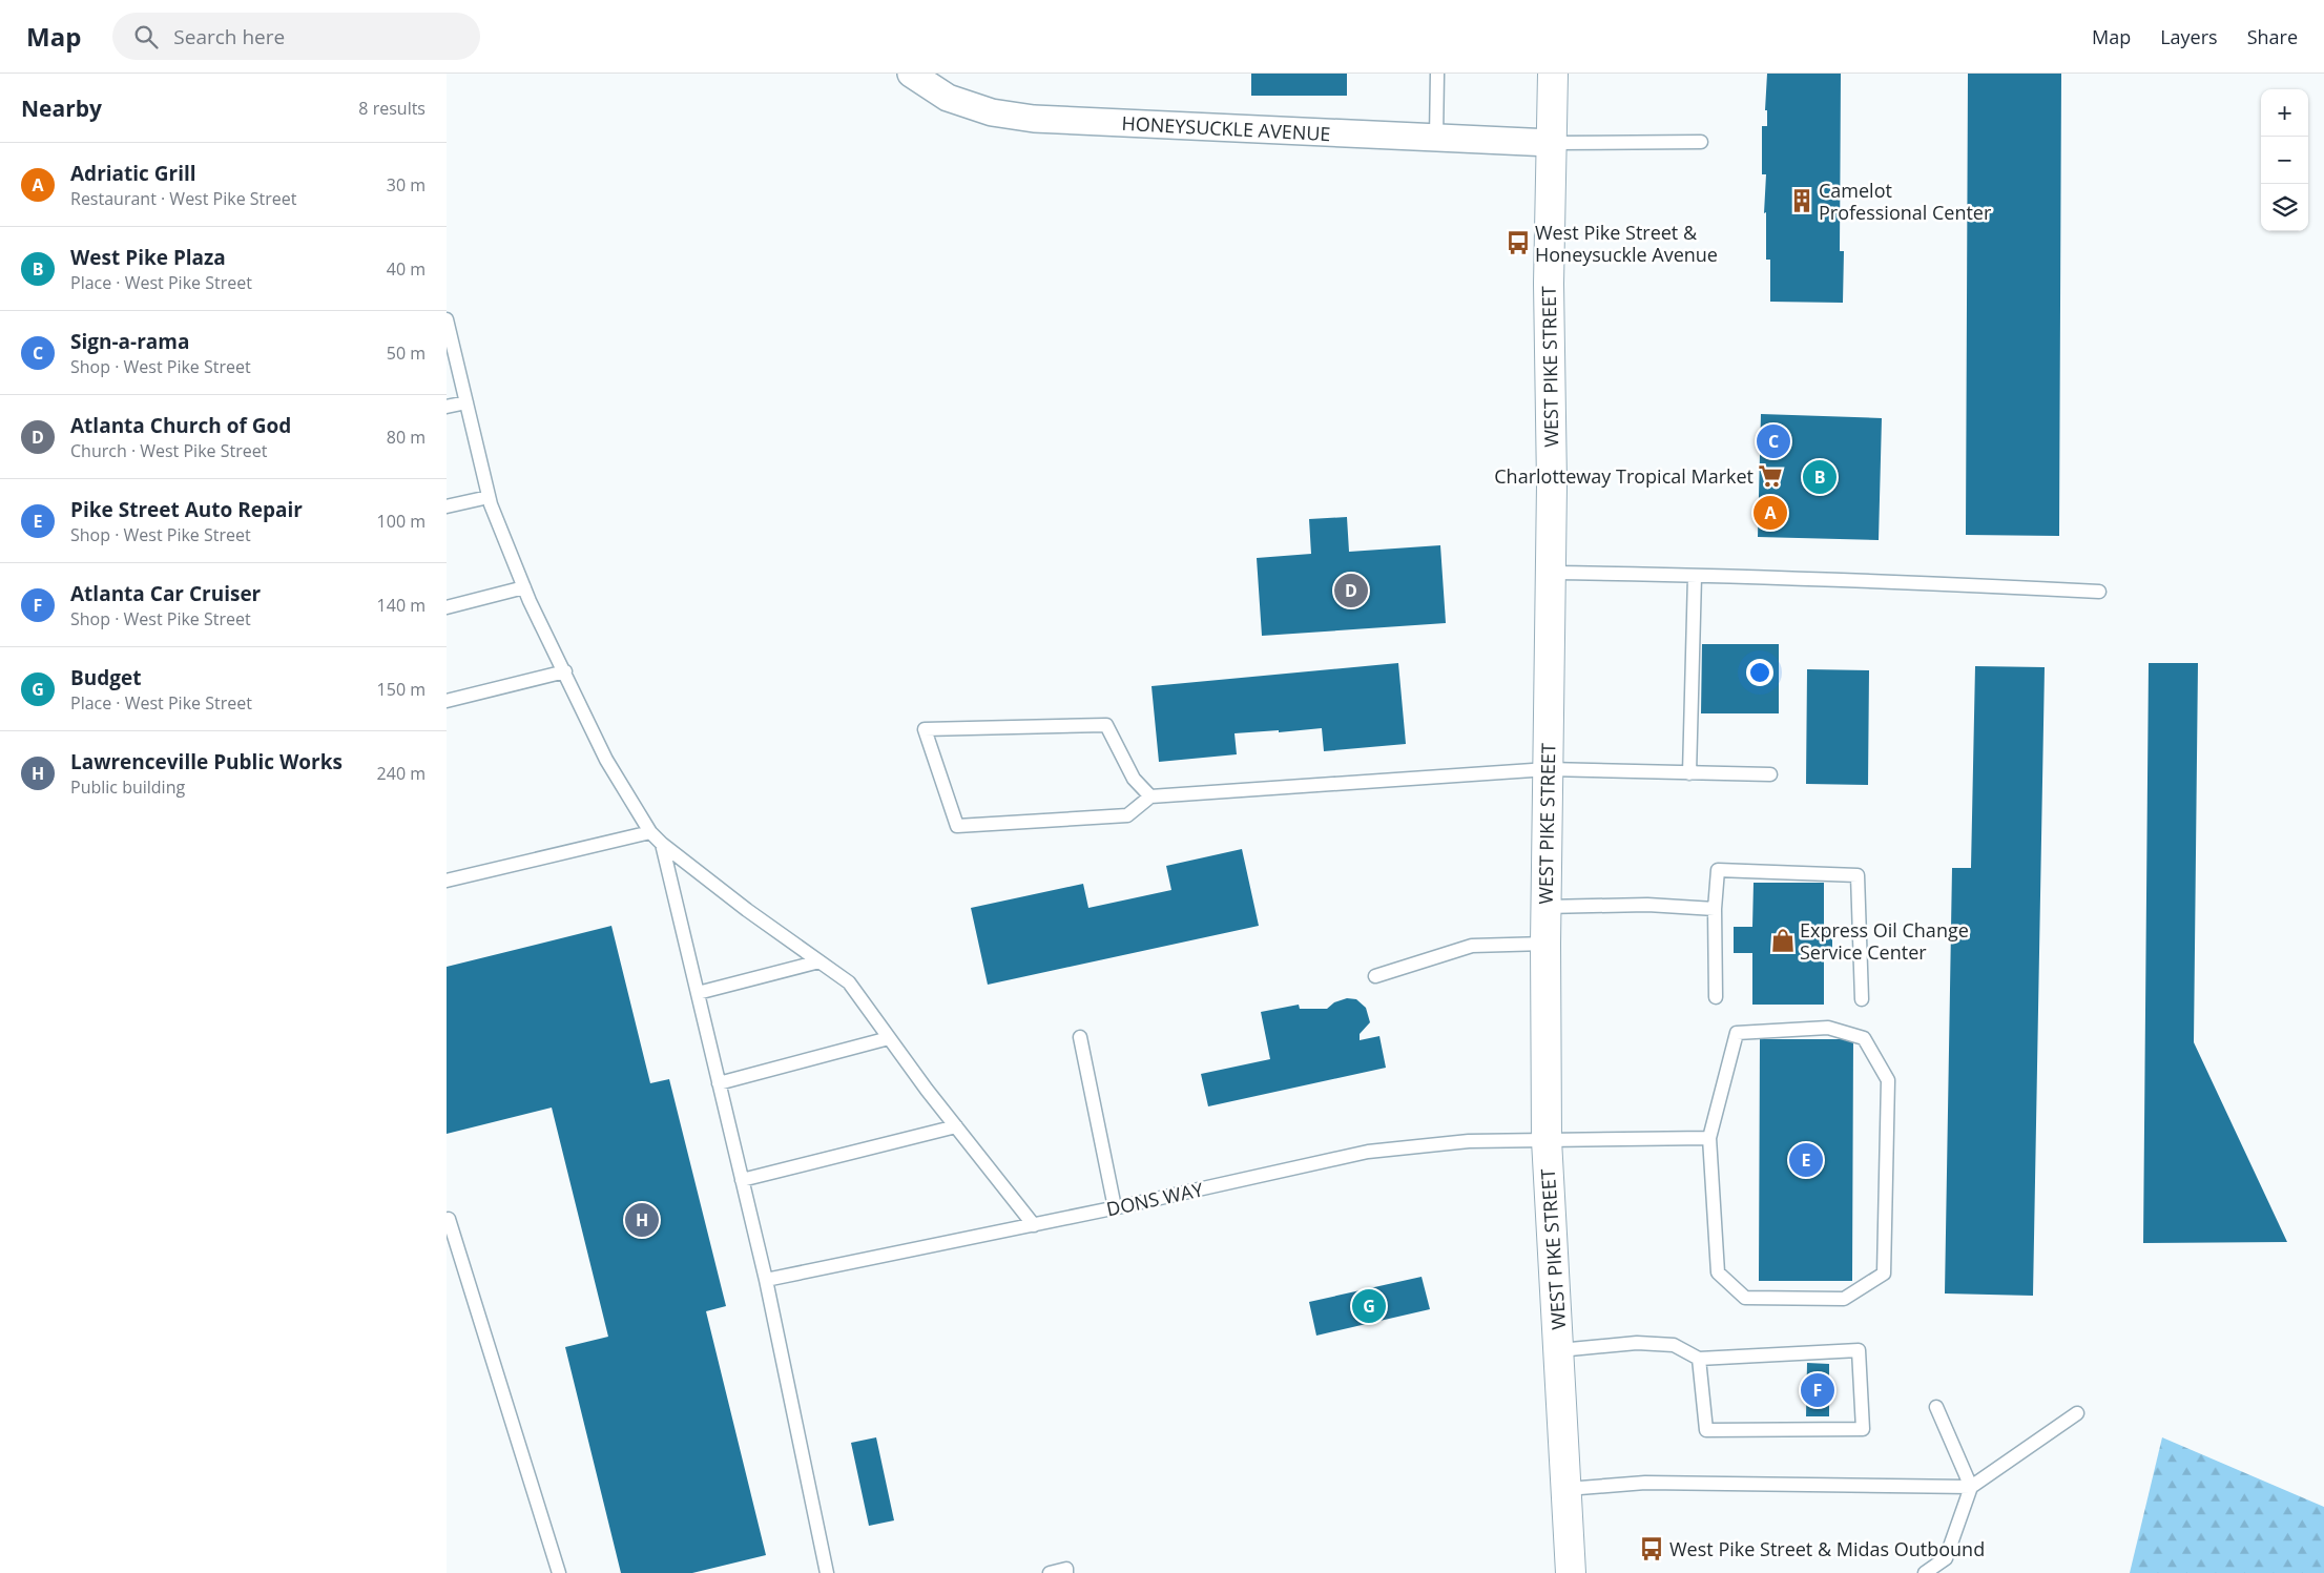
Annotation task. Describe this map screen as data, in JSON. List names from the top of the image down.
{
  "streets": {
    "main road": ["WEST PIKE STREET"],
    "street": ["HONEYSUCKLE AVENUE"],
    "lane": ["DONS WAY"]
  },
  "crossings": [
    ["HONEYSUCKLE AVENUE", "WEST PIKE STREET"],
    ["WEST PIKE STREET", "DONS WAY"]
  ],
  "places": {
    "building": ["Camelot Professional Center"],
    "bus stop": ["West Pike Street & Honeysuckle Avenue", "West Pike Street & Midas Outbound"],
    "supermarket": ["Charlotteway Tropical Market"],
    "shop": ["Express Oil Change Service Center"]
  },
  "page": {
    "header": "Map",
    "search": "Search here",
    "nav": ["Map", "Layers", "Share"],
    "heading": ["Nearby", "8 results"],
    "map_buttons": ["+", "−"],
    "list": [
      {
        "mark": "A",
        "name": "Adriatic Grill",
        "note": "Restaurant · West Pike Street",
        "value": "30 m"
      },
      {
        "mark": "B",
        "name": "West Pike Plaza",
        "note": "Place · West Pike Street",
        "value": "40 m"
      },
      {
        "mark": "C",
        "name": "Sign-a-rama",
        "note": "Shop · West Pike Street",
        "value": "50 m"
      },
      {
        "mark": "D",
        "name": "Atlanta Church of God",
        "note": "Church · West Pike Street",
        "value": "80 m"
      },
      {
        "mark": "E",
        "name": "Pike Street Auto Repair",
        "note": "Shop · West Pike Street",
        "value": "100 m"
      },
      {
        "mark": "F",
        "name": "Atlanta Car Cruiser",
        "note": "Shop · West Pike Street",
        "value": "140 m"
      },
      {
        "mark": "G",
        "name": "Budget",
        "note": "Place · West Pike Street",
        "value": "150 m"
      },
      {
        "mark": "H",
        "name": "Lawrenceville Public Works",
        "note": "Public building",
        "value": "240 m"
      }
    ],
    "pins": [
      "C",
      "B",
      "A",
      "D",
      "E",
      "H",
      "G",
      "F"
    ]
  }
}
